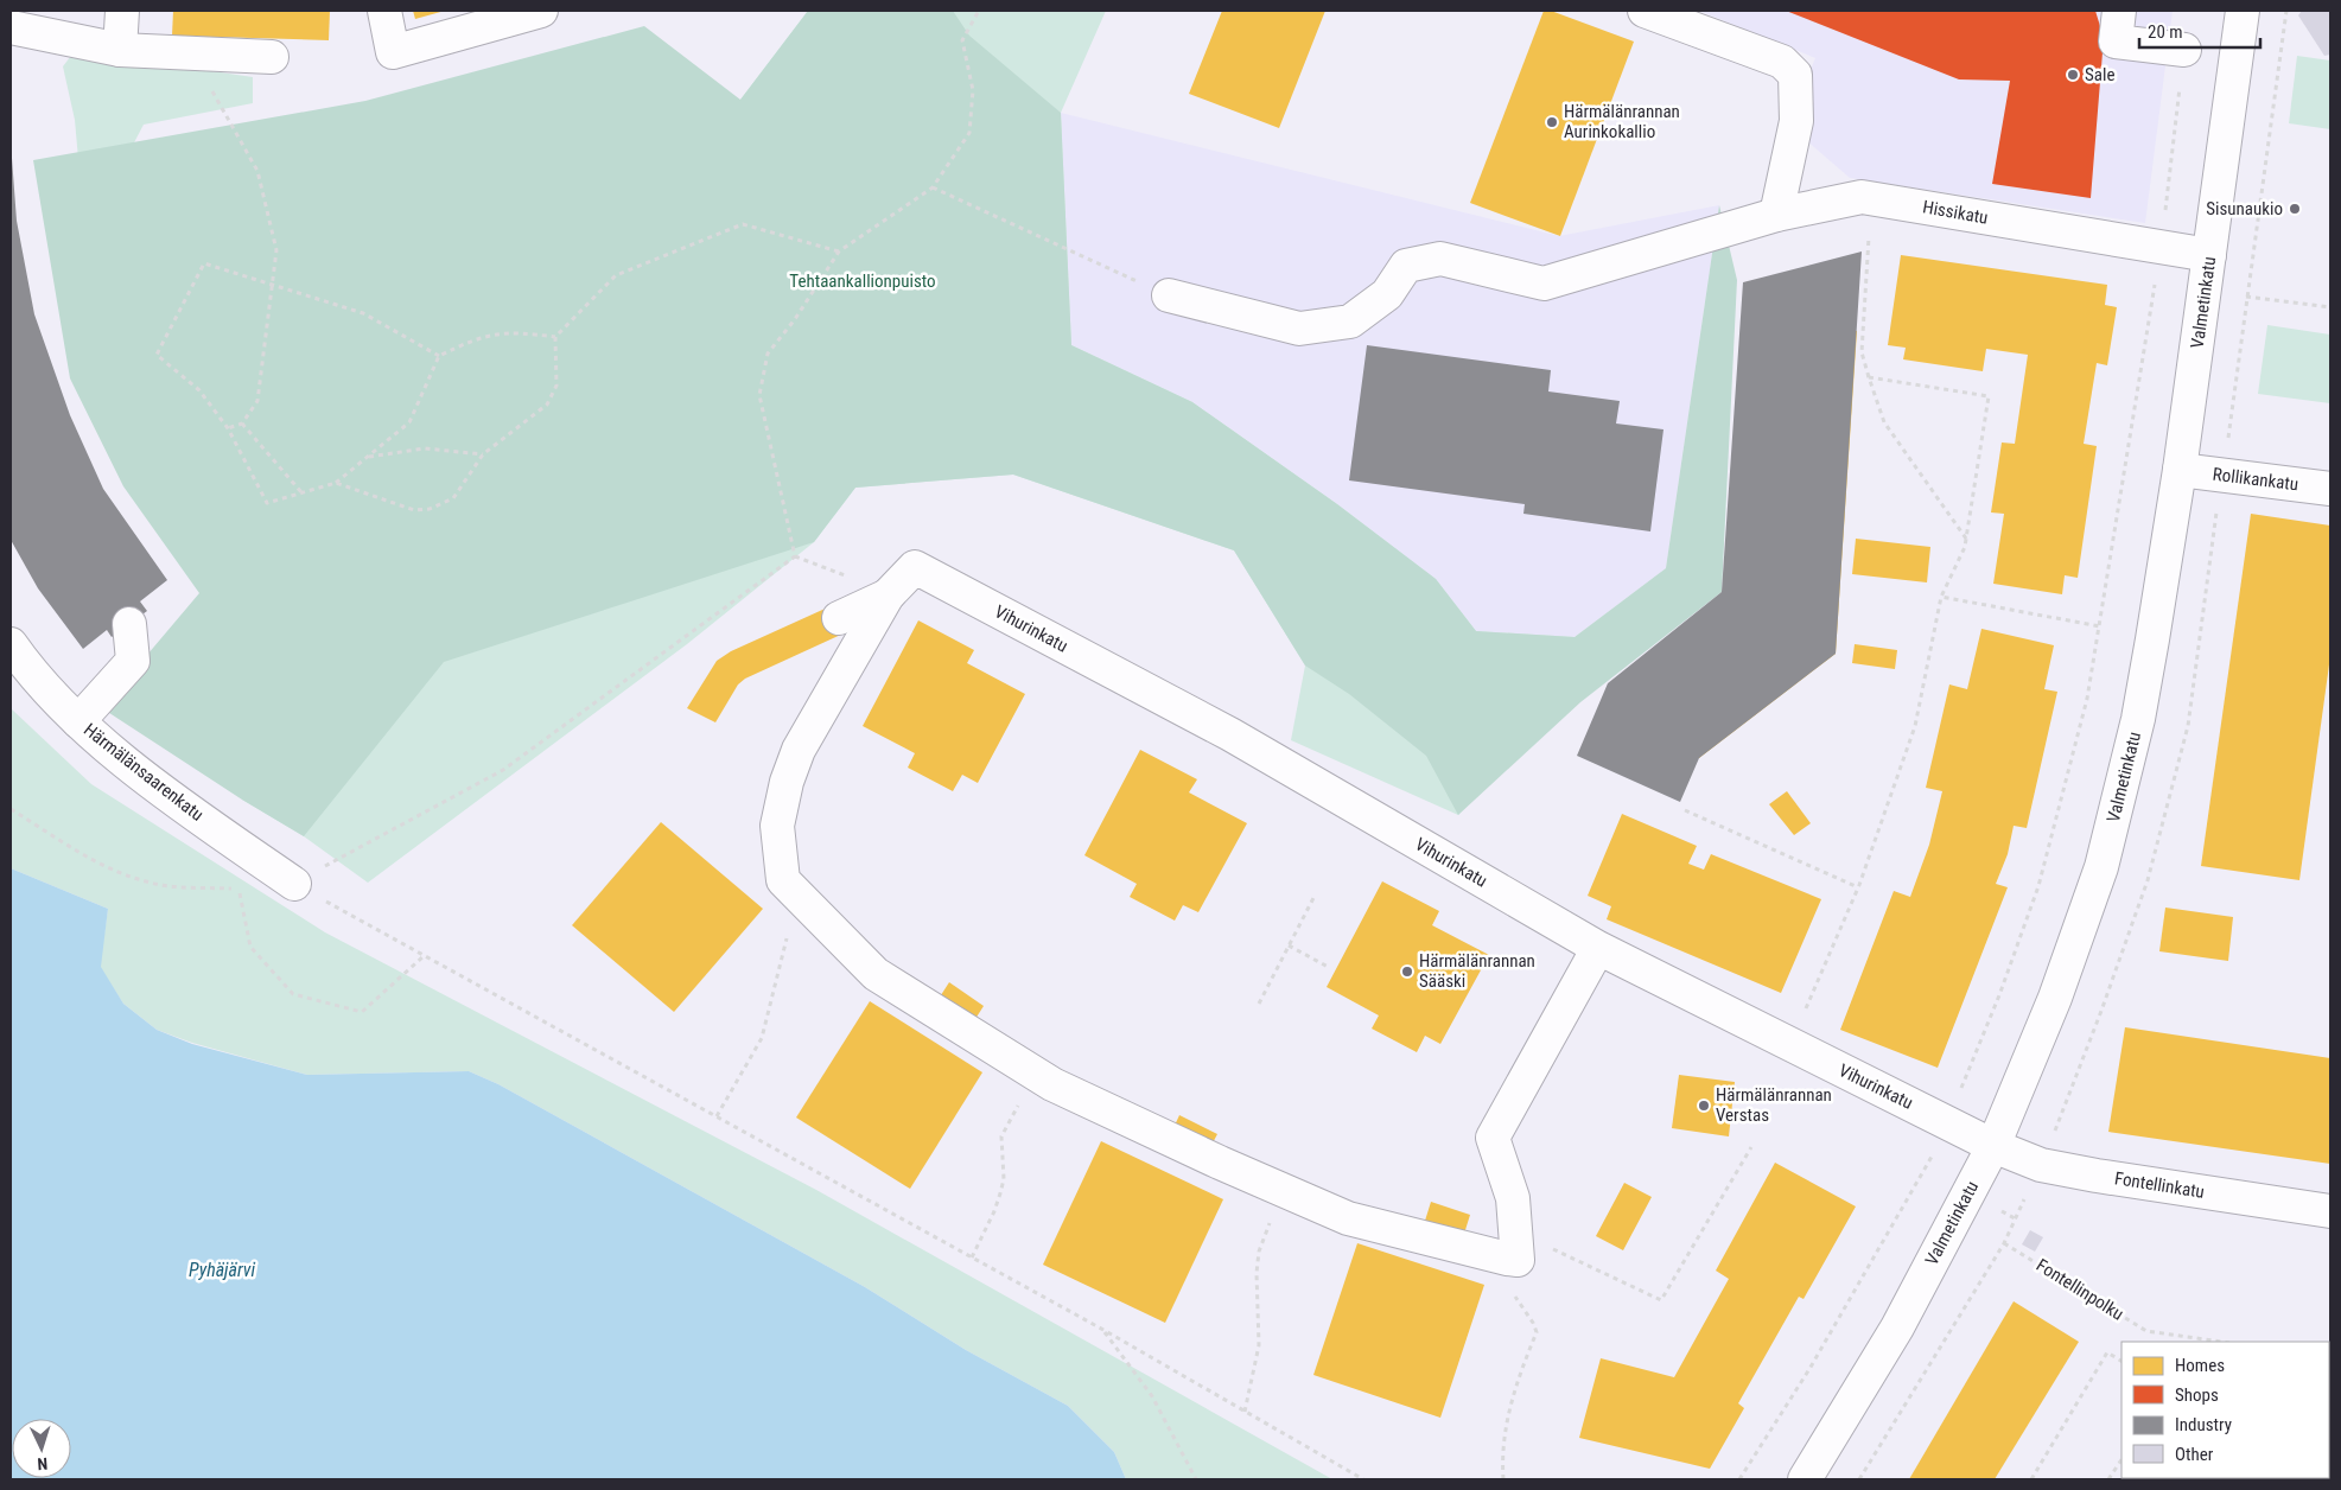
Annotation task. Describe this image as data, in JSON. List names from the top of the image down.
{
  "streets": {
    "street": [
      "Hissikatu",
      "Valmetinkatu",
      "Rollikankatu",
      "Vihurinkatu",
      "Härmälänsaarenkatu",
      "Fontellinkatu"
    ],
    "path": ["Fontellinpolku"]
  },
  "crossings": [
    ["Hissikatu", "Valmetinkatu"],
    ["Valmetinkatu", "Rollikankatu"],
    ["Valmetinkatu", "Vihurinkatu"],
    ["Valmetinkatu", "Fontellinkatu"],
    ["Vihurinkatu", "Fontellinkatu"]
  ],
  "water": ["Pyhäjärvi"],
  "parks": ["Tehtaankallionpuisto"],
  "places": [
    "Sale",
    "Härmälänrannan Aurinkokallio",
    "Sisunaukio",
    "Härmälänrannan Sääski",
    "Härmälänrannan Verstas"
  ],
  "legend": [
    "Homes",
    "Shops",
    "Industry",
    "Other"
  ],
  "scale_bar": "20 m",
  "north": "bottom"
}
